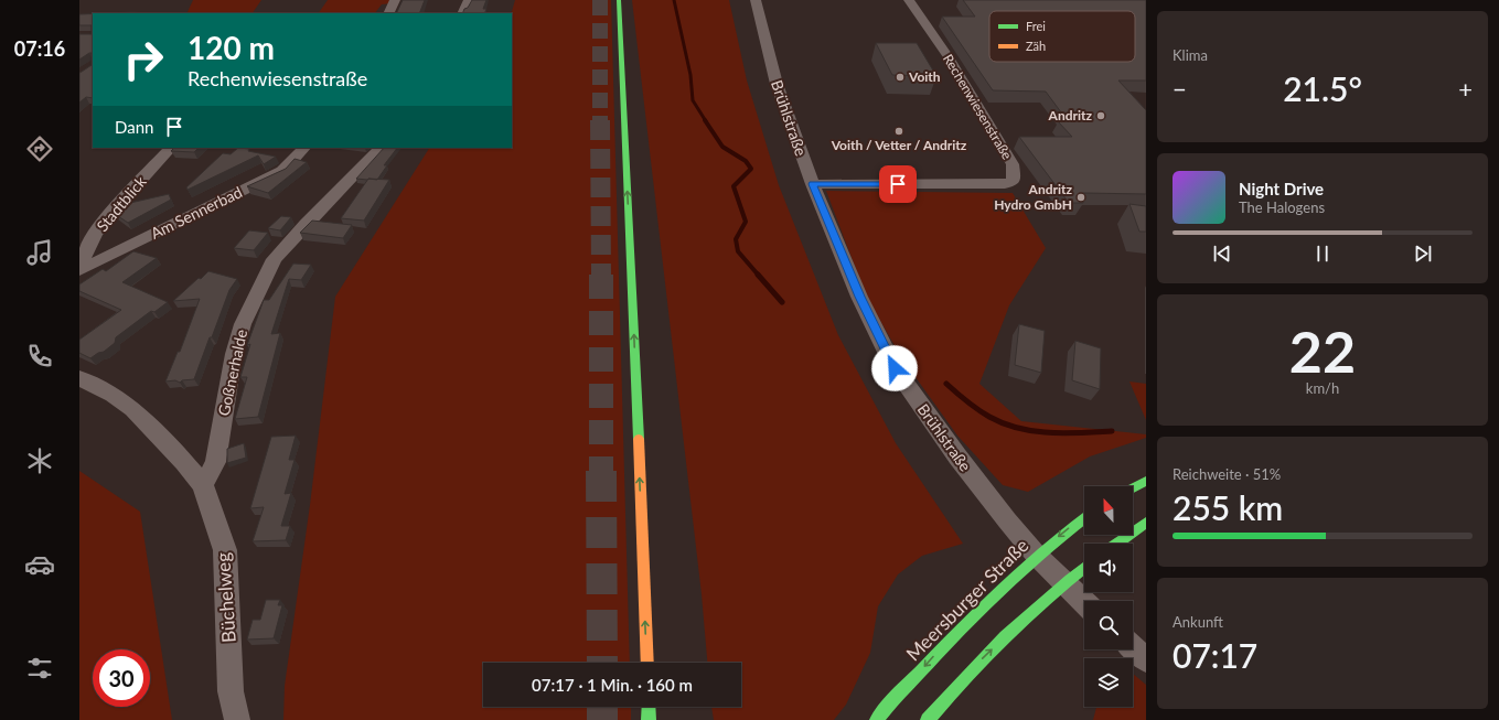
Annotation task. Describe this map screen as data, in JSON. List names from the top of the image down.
{
  "streets": {
    "main road": ["Meersburger Straße"],
    "street": [
      "Rechenwiesenstraße",
      "Brühlstraße",
      "Stadtblick",
      "Am Sennerbad",
      "Goßnerhalde",
      "Büchelweg"
    ]
  },
  "crossings": [
    ["Rechenwiesenstraße", "Brühlstraße"],
    ["Brühlstraße", "Meersburger Straße"],
    ["Stadtblick", "Am Sennerbad"],
    ["Goßnerhalde", "Büchelweg"]
  ],
  "places": [
    "Voith",
    "Andritz",
    "Voith / Vetter / Andritz",
    "Andritz Hydro GmbH"
  ],
  "legend": ["Frei", "Zäh"],
  "north": "top",
  "page": {
    "tabs": "07:16",
    "tile": [
      "Klima",
      ["22", "km/h"],
      ["Reichweite · 51%", "255 km"],
      ["Ankunft", "07:17"]
    ],
    "turn": ["120 m", "Rechenwiesenstraße"],
    "heat": ["−", "21.5°", "+"],
    "then": "Dann",
    "song": ["Night Drive", "The Halogens"],
    "limit": "30",
    "trip": "07:17 · 1 Min. · 160 m"
  }
}
